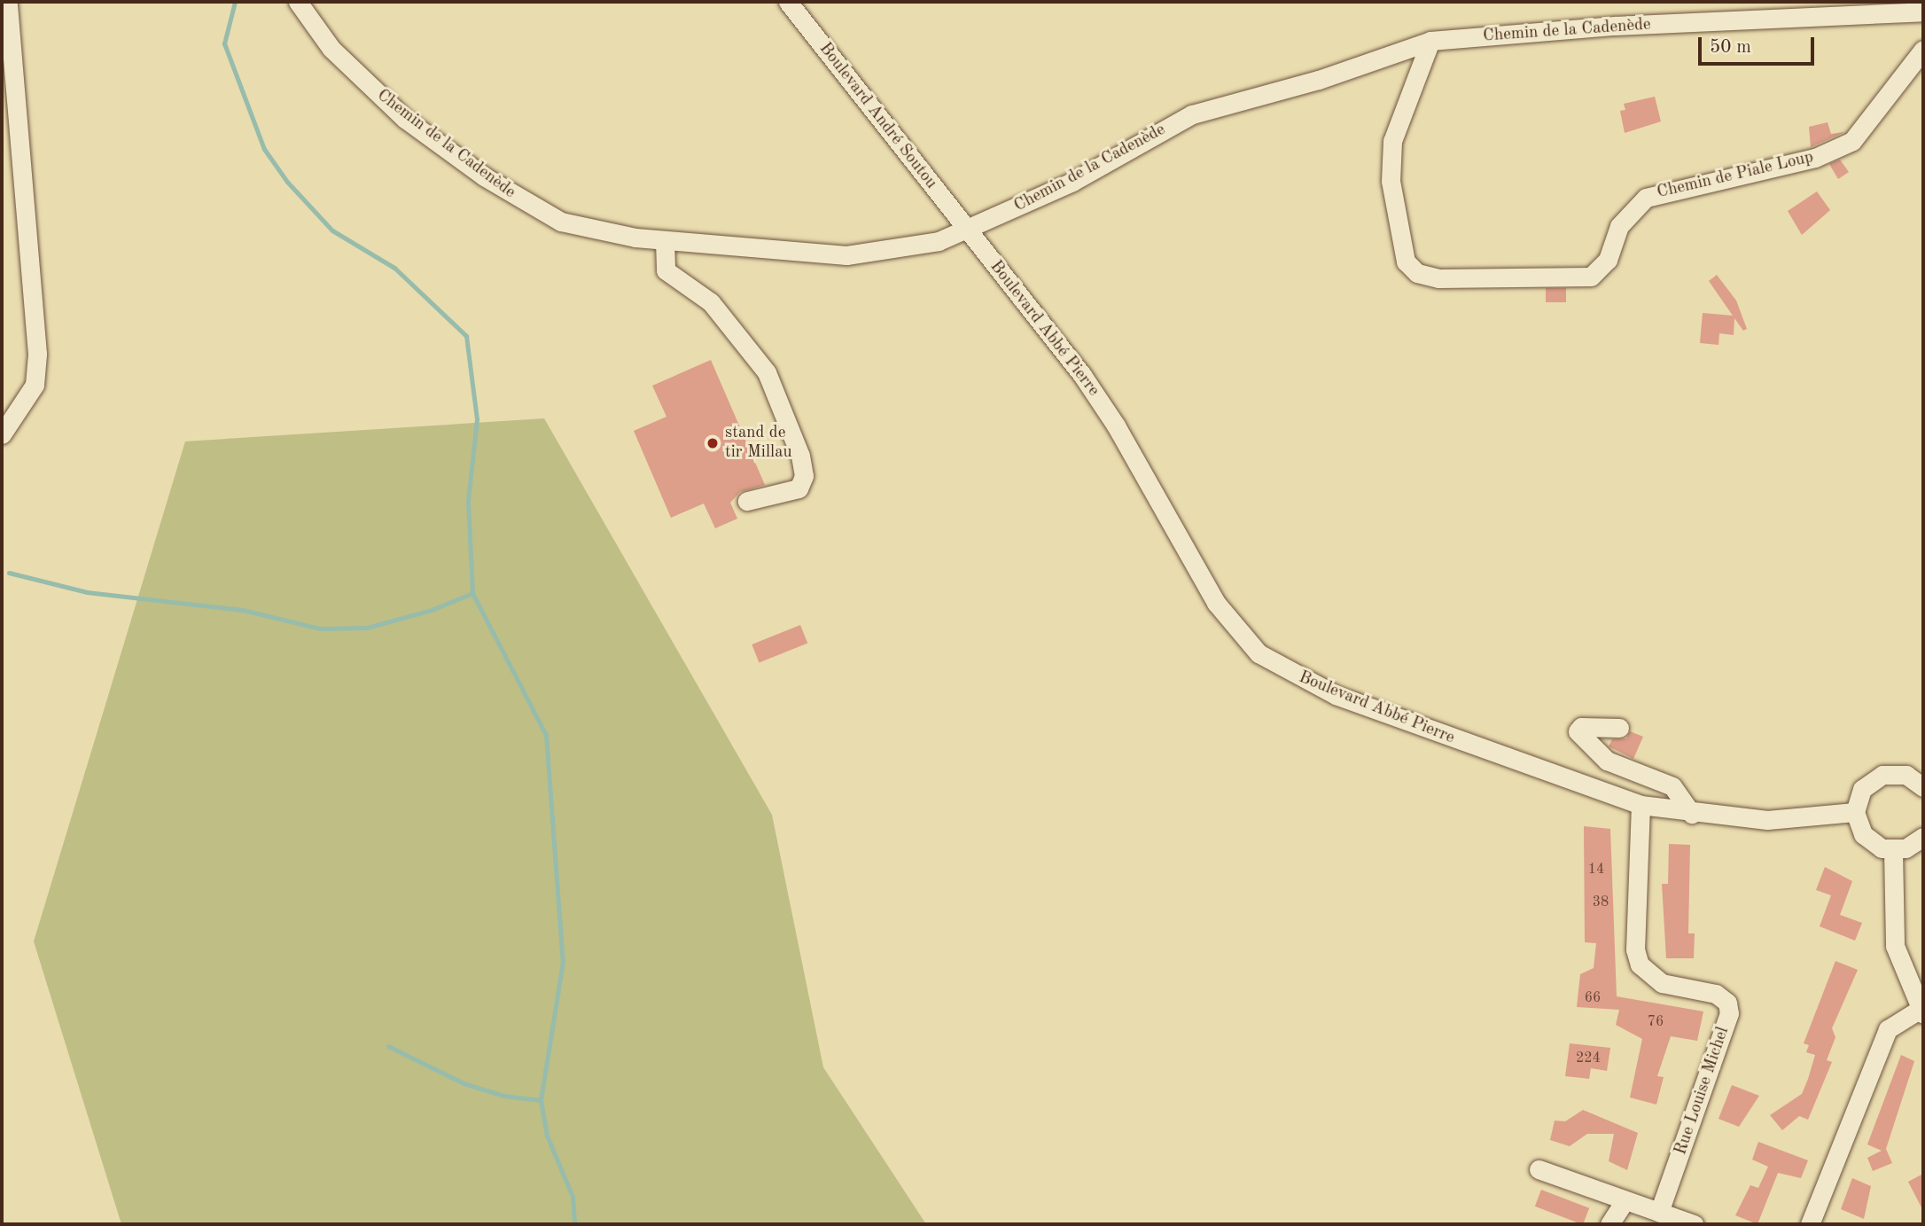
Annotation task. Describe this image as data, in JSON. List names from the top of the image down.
{
  "streets": {
    "street": [
      "Chemin de la Cadenède",
      "Boulevard André Soutou",
      "Chemin de Piale Loup",
      "Boulevard Abbé Pierre",
      "Rue Louise Michel"
    ]
  },
  "crossings": [
    ["Chemin de la Cadenède", "Boulevard André Soutou"],
    ["Chemin de la Cadenède", "Chemin de Piale Loup"],
    ["Chemin de la Cadenède", "Boulevard Abbé Pierre"],
    ["Boulevard André Soutou", "Boulevard Abbé Pierre"],
    ["Boulevard Abbé Pierre", "Rue Louise Michel"]
  ],
  "places": ["stand de tir Millau"],
  "house_numbers": [
    "14",
    "38",
    "66",
    "76",
    "224"
  ],
  "scale_bar": "50 m"
}
